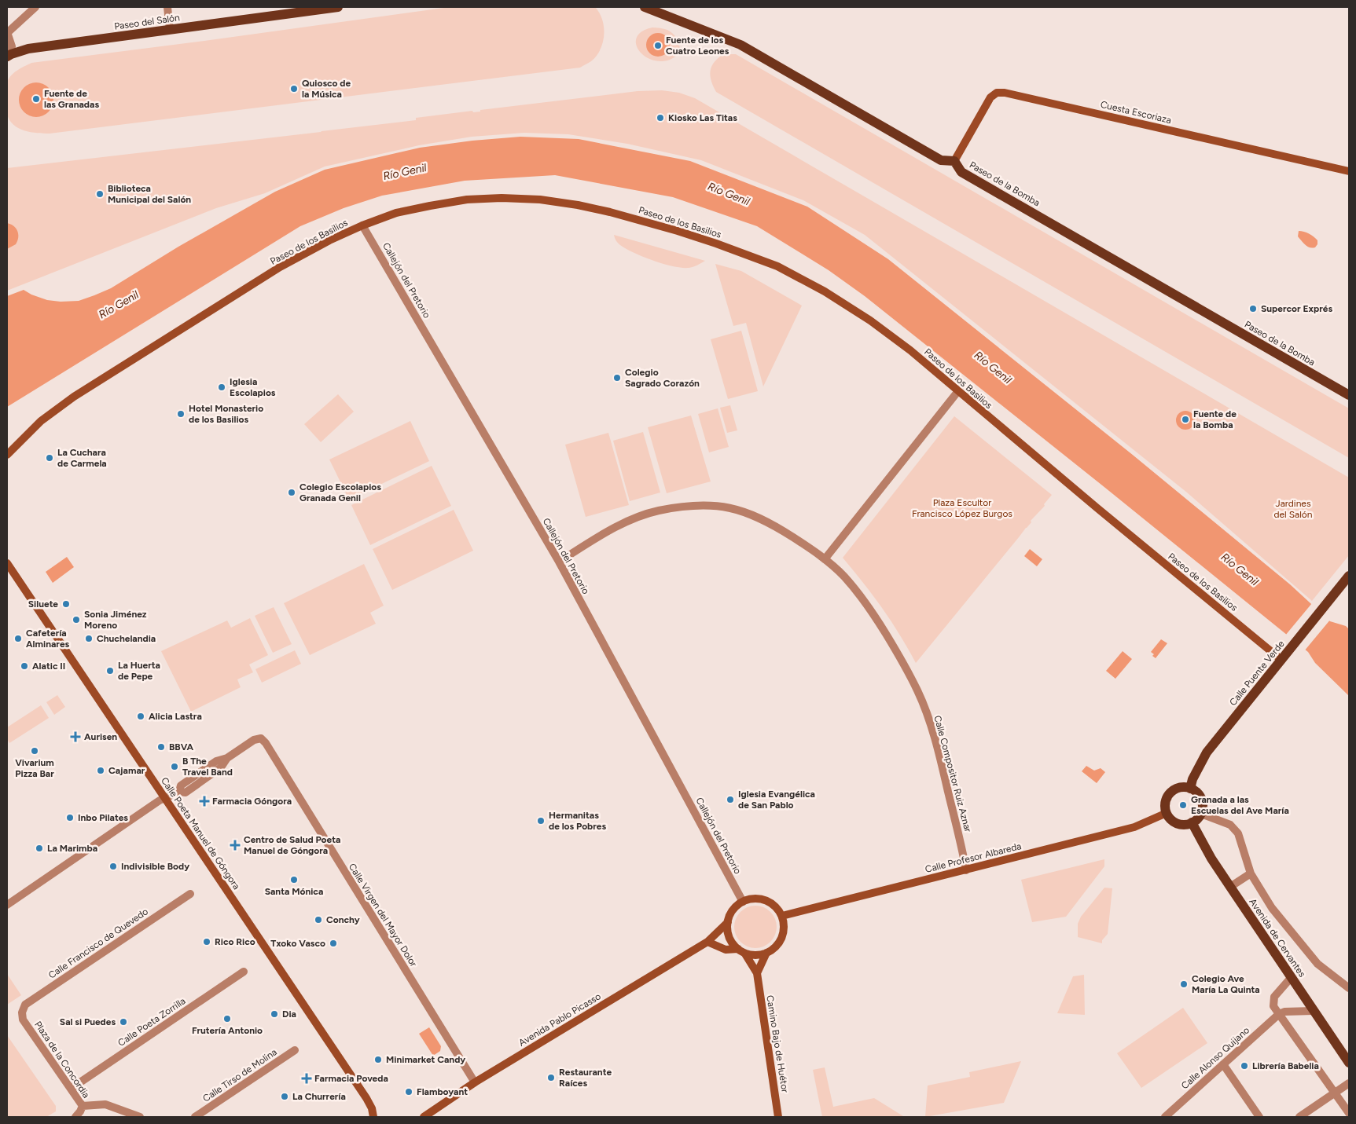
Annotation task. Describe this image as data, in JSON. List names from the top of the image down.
{
  "streets": {
    "main road": [
      "Paseo del Salón",
      "Cuesta Escoriaza",
      "Paseo de la Bomba",
      "Paseo de los Basilios",
      "Calle Puente Verde",
      "Calle Poeta Manuel de Góngora",
      "Calle Profesor Albareda",
      "Avenida de Cervantes",
      "Avenida Pablo Picasso",
      "Camino Bajo de Huétor"
    ],
    "street": [
      "Callejón del Pretorio",
      "Calle Compositor Ruiz Aznar",
      "Calle Virgen del Mayor Dolor",
      "Calle Francisco de Quevedo",
      "Calle Poeta Zorrilla",
      "Calle Alonso Quijano",
      "Plaza de la Concordia",
      "Calle Tirso de Molina"
    ]
  },
  "crossings": [
    ["Cuesta Escoriaza", "Paseo de la Bomba"],
    ["Paseo de los Basilios", "Callejón del Pretorio"],
    ["Paseo de los Basilios", "Calle Puente Verde"],
    ["Callejón del Pretorio", "Calle Compositor Ruiz Aznar"],
    ["Callejón del Pretorio", "Calle Profesor Albareda"],
    ["Callejón del Pretorio", "Avenida Pablo Picasso"],
    ["Callejón del Pretorio", "Camino Bajo de Huétor"],
    ["Calle Puente Verde", "Calle Profesor Albareda"],
    ["Calle Puente Verde", "Avenida de Cervantes"],
    ["Calle Compositor Ruiz Aznar", "Calle Profesor Albareda"],
    ["Calle Poeta Manuel de Góngora", "Calle Virgen del Mayor Dolor"],
    ["Calle Profesor Albareda", "Avenida de Cervantes"],
    ["Calle Profesor Albareda", "Avenida Pablo Picasso"],
    ["Calle Profesor Albareda", "Camino Bajo de Huétor"],
    ["Calle Virgen del Mayor Dolor", "Avenida Pablo Picasso"],
    ["Calle Francisco de Quevedo", "Plaza de la Concordia"],
    ["Avenida Pablo Picasso", "Camino Bajo de Huétor"],
    ["Calle Poeta Zorrilla", "Plaza de la Concordia"]
  ],
  "water": ["Río Genil"],
  "parks": ["Plaza Escultor Francisco López Burgos", "Jardines del Salón"],
  "places": {
    "other": [
      "Fuente de los Cuatro Leones",
      "Quiosco de la Música",
      "Fuente de las Granadas",
      "Kiosko Las Titas",
      "Biblioteca Municipal del Salón",
      "Supercor Exprés",
      "Colegio Sagrado Corazón",
      "Iglesia Escolapios",
      "Hotel Monasterio de los Basilios",
      "Fuente de la Bomba",
      "La Cuchara de Carmela",
      "Colegio Escolapios Granada Genil",
      "Siluete",
      "Sonia Jiménez Moreno",
      "Cafetería Alminares",
      "Chuchelandia",
      "Alatic II",
      "La Huerta de Pepe",
      "Alicia Lastra",
      "BBVA",
      "Vivarium Pizza Bar",
      "B The Travel Band",
      "Cajamar",
      "Iglesia Evangélica de San Pablo",
      "Granada a las Escuelas del Ave María",
      "Inbo Pilates",
      "Hermanitas de los Pobres",
      "La Marimba",
      "Indivisible Body",
      "Santa Mónica",
      "Conchy",
      "Rico Rico",
      "Txoko Vasco",
      "Colegio Ave María La Quinta",
      "Dia",
      "Frutería Antonio",
      "Sal si Puedes",
      "Minimarket Candy",
      "Librería Babelia",
      "Restaurante Raíces",
      "Flamboyant",
      "La Churrería"
    ],
    "health": [
      "Aurisen",
      "Farmacia Góngora",
      "Centro de Salud Poeta Manuel de Góngora",
      "Farmacia Poveda"
    ]
  }
}
